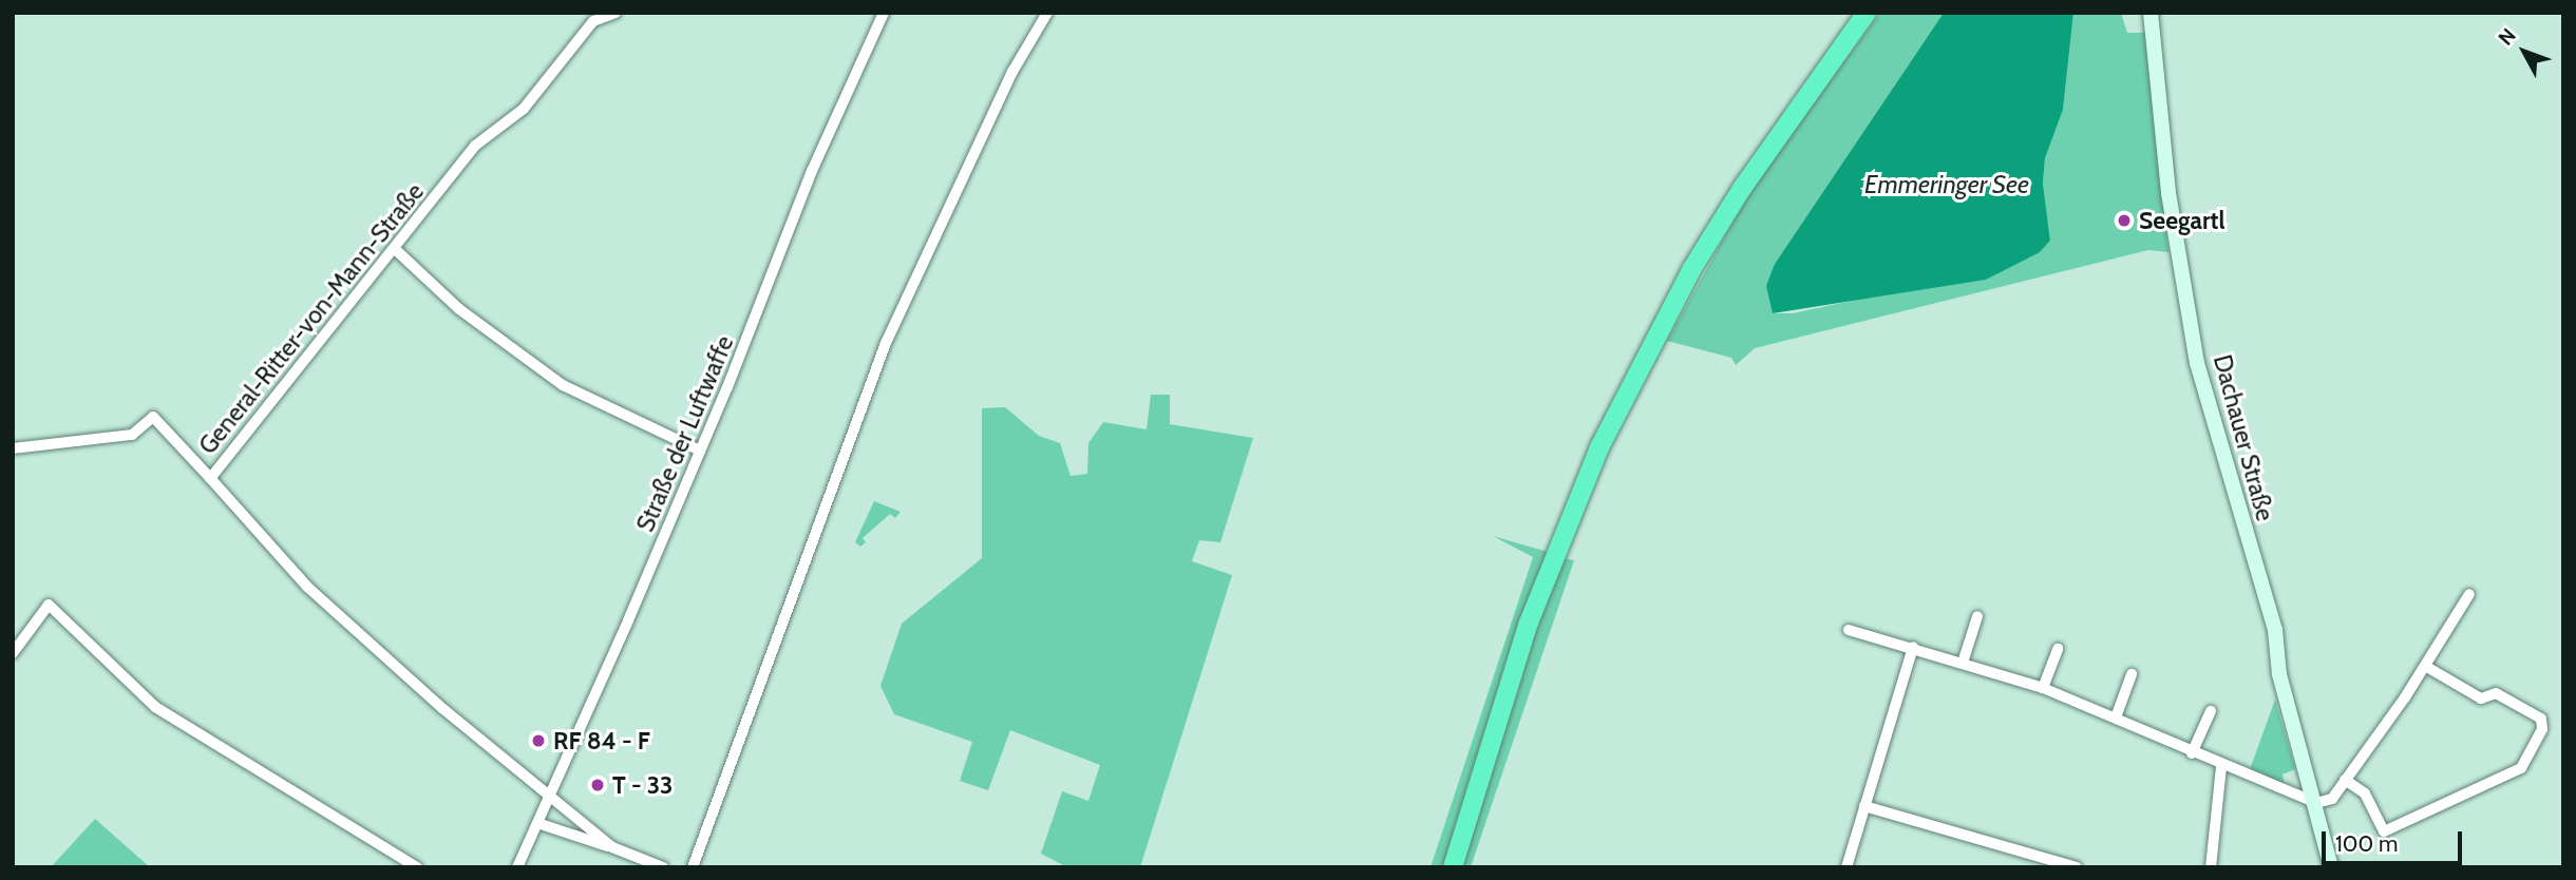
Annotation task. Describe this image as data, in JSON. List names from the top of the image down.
{
  "streets": {
    "street": ["General-Ritter-von-Mann-Straße", "Straße der Luftwaffe", "Dachauer Straße"]
  },
  "crossings": [
    ["General-Ritter-von-Mann-Straße", "Straße der Luftwaffe"]
  ],
  "water": ["Emmeringer See"],
  "places": ["Seegartl", "RF 84 - F", "T - 33"],
  "scale_bar": "100 m",
  "north": "top left"
}
